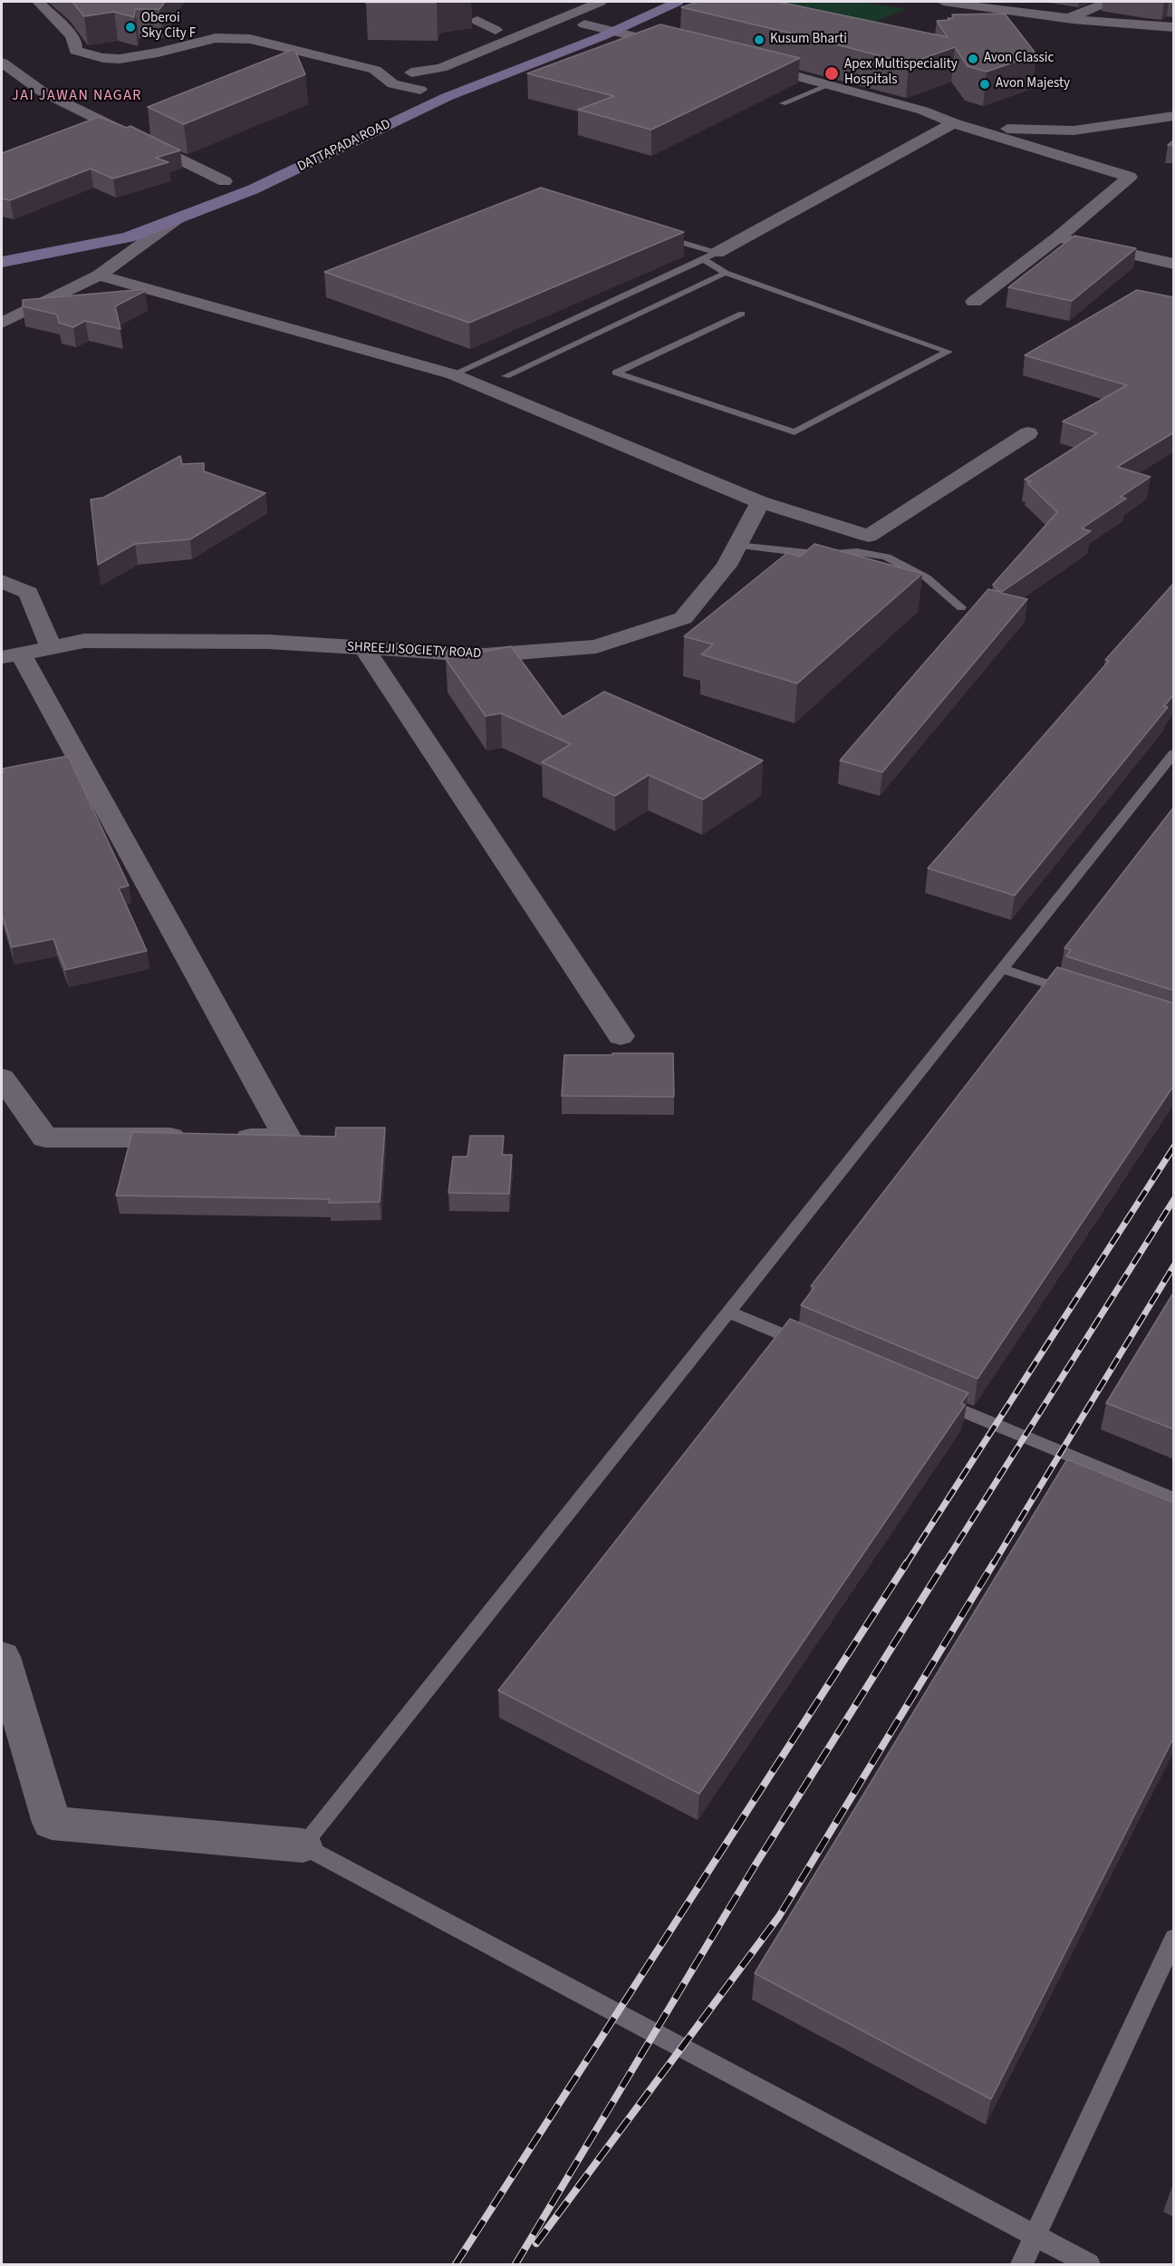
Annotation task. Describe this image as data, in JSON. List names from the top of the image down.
{
  "streets": {
    "main road": ["DATTAPADA ROAD"],
    "street": ["SHREEJI SOCIETY ROAD"]
  },
  "districts": ["JAI JAWAN NAGAR"],
  "places": [
    "Oberoi Sky City F",
    "Kusum Bharti",
    "Avon Classic",
    "Apex Multispeciality Hospitals",
    "Avon Majesty"
  ]
}
